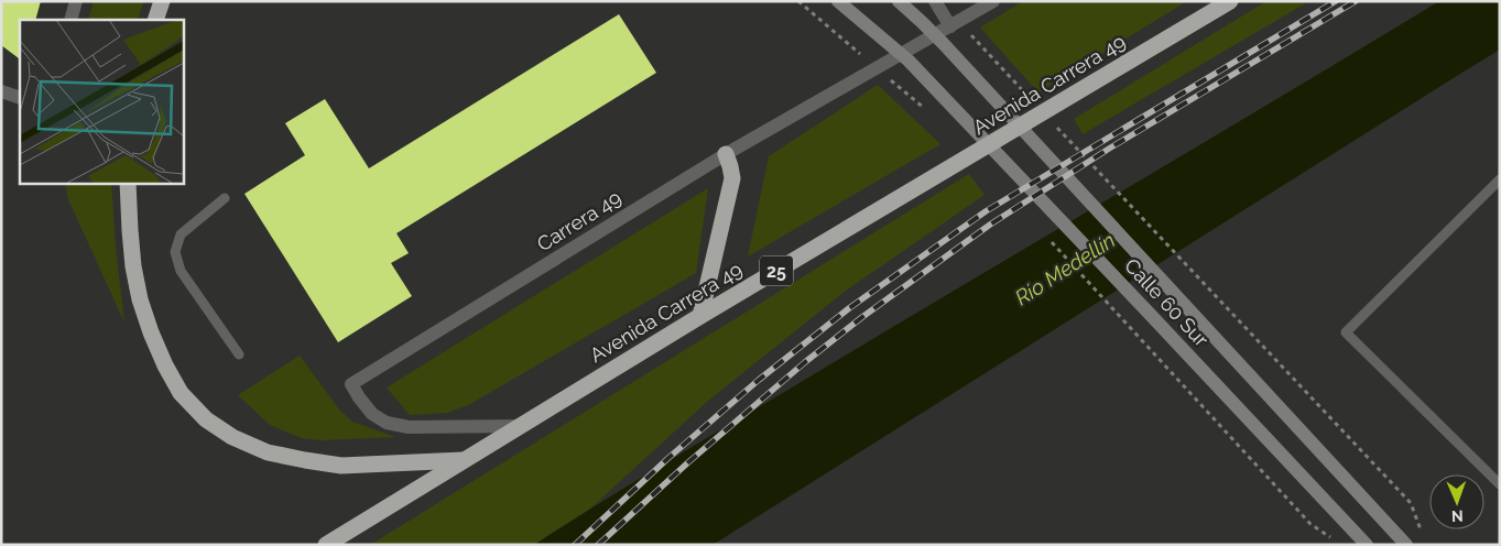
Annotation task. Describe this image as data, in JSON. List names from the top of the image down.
{
  "streets": {
    "highway": ["Avenida Carrera 49", "25"],
    "main road": ["Calle 60 Sur"],
    "street": ["Carrera 49"]
  },
  "crossings": [
    ["Avenida Carrera 49", "Carrera 49"]
  ],
  "water": ["Río Medellín"],
  "north": "bottom"
}
